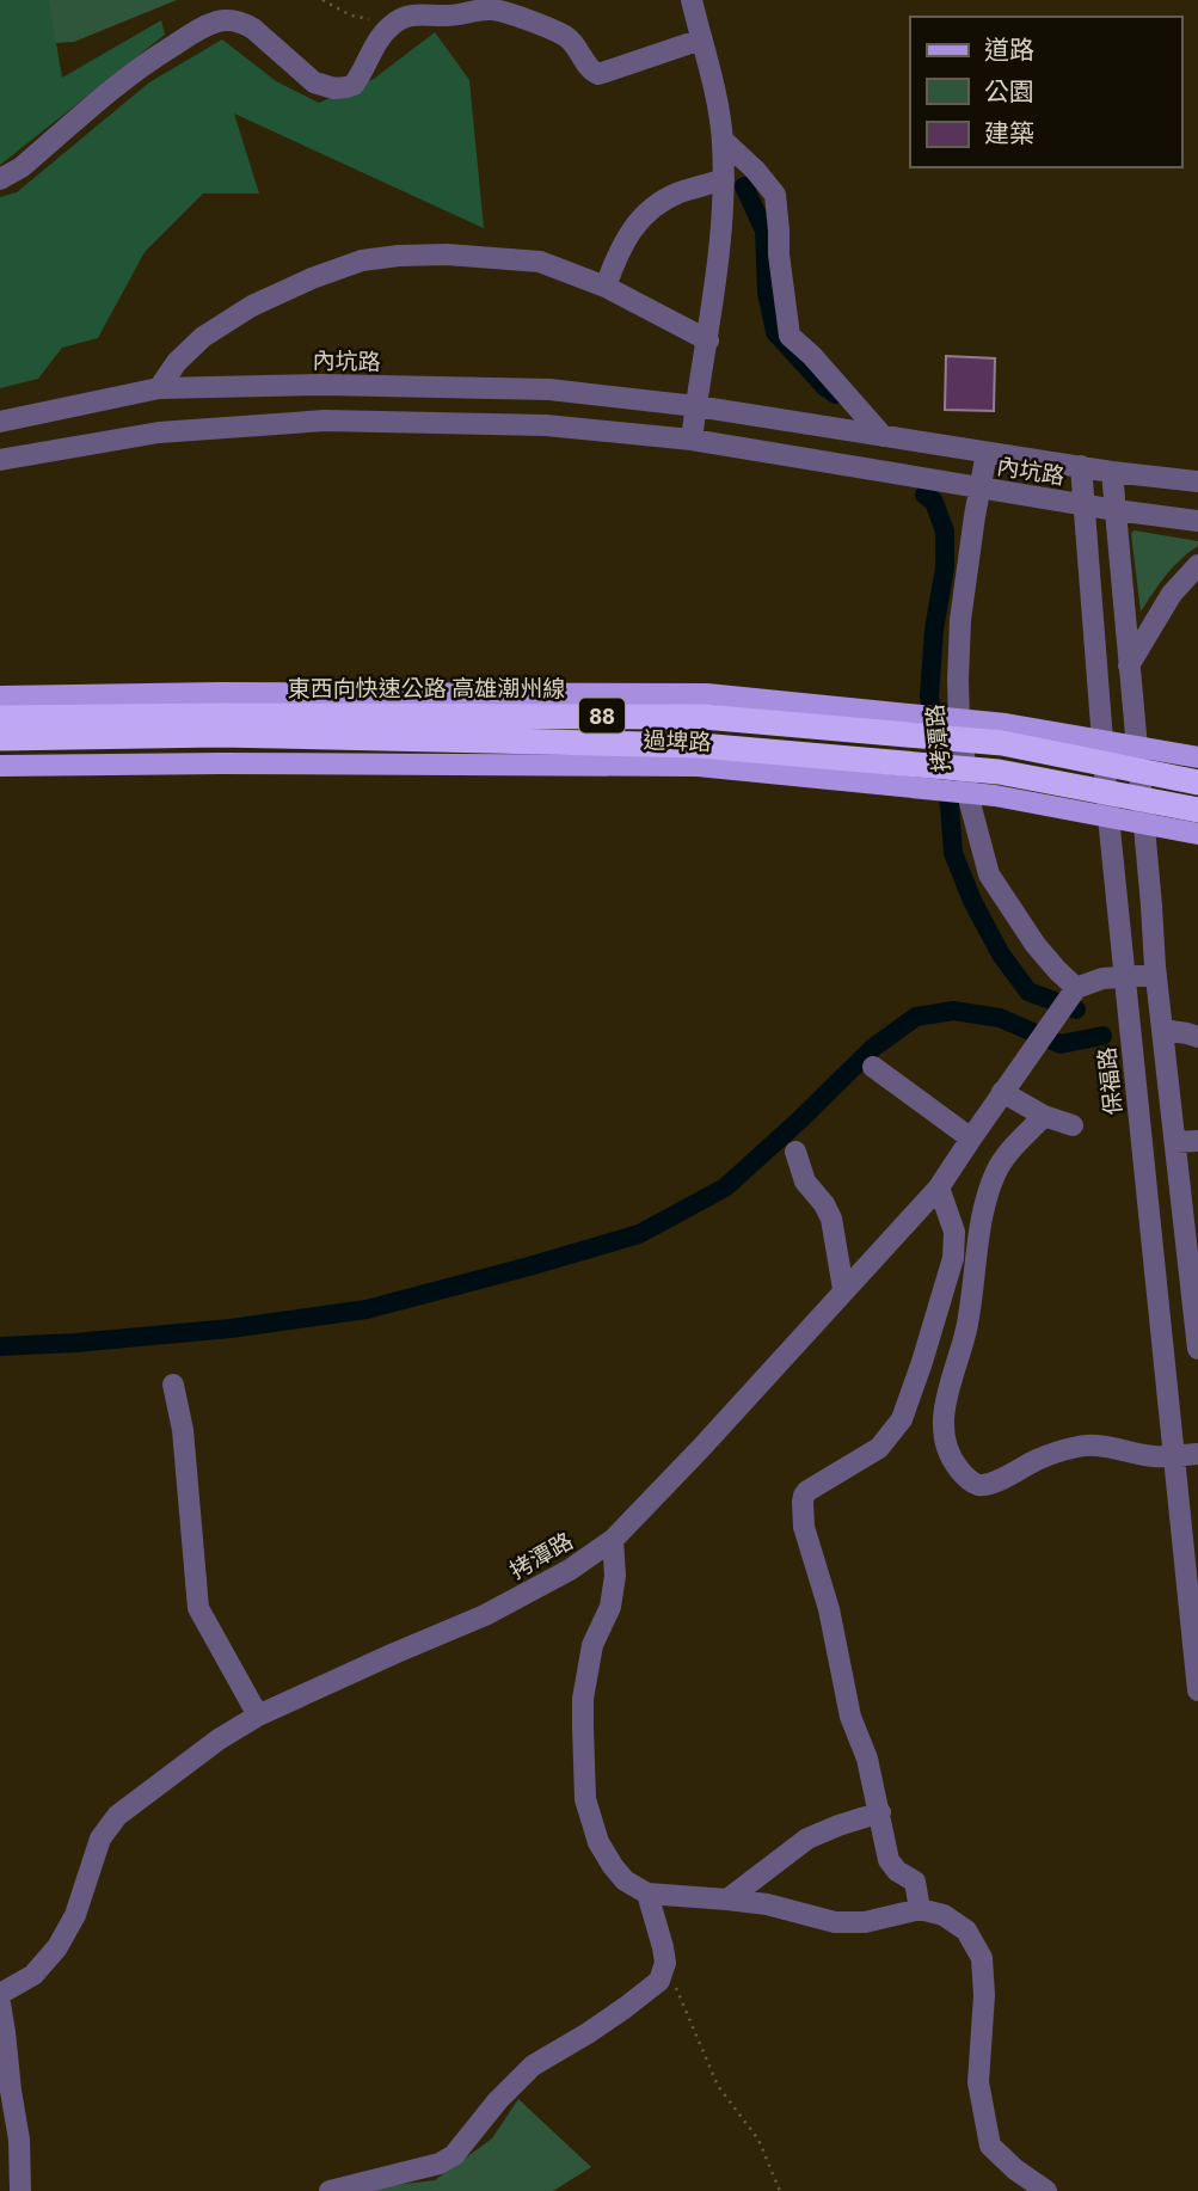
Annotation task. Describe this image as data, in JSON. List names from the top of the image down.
{
  "streets": {
    "highway": ["東西向快速公路 高雄潮州線", "88"],
    "main road": ["過埤路"],
    "street": ["內坑路", "拷潭路", "保福路"]
  },
  "crossings": [
    ["內坑路", "拷潭路"],
    ["內坑路", "保福路"],
    ["拷潭路", "過埤路"],
    ["過埤路", "保福路"]
  ],
  "legend": ["道路", "公園", "建築"]
}
